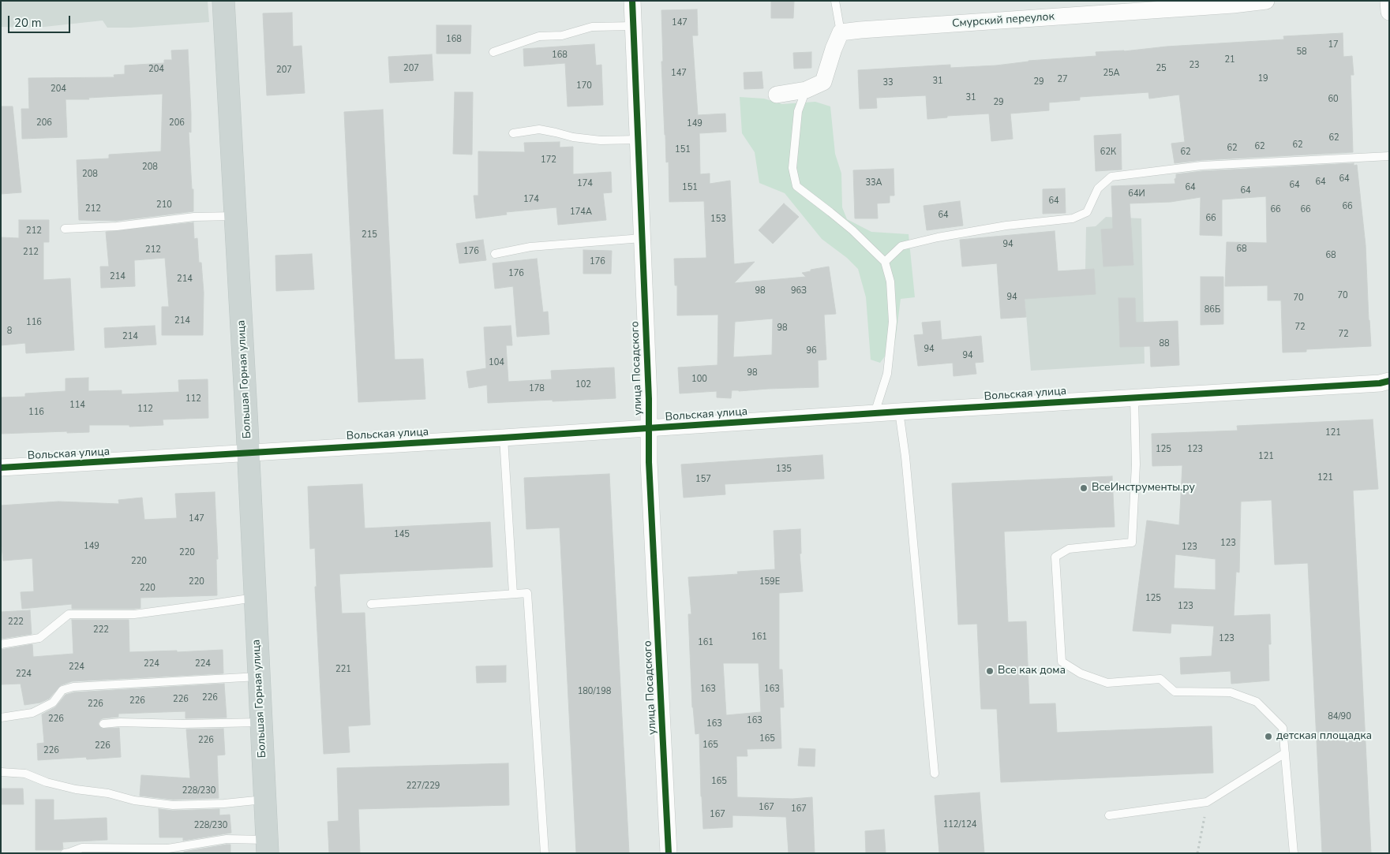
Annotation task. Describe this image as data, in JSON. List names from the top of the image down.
{
  "streets": {
    "main road": ["Большая Горная улица"],
    "street": ["Смурский переулок", "улица Посадского", "Вольская улица"]
  },
  "crossings": [
    ["улица Посадского", "Вольская улица"],
    ["Большая Горная улица", "Вольская улица"]
  ],
  "places": ["ВсеИнструменты.ру", "Все как дома", "детская площадка"],
  "house_numbers": [
    "147",
    "168",
    "17",
    "58",
    "168",
    "21",
    "23",
    "207",
    "25",
    "204",
    "207",
    "147",
    "25А",
    "19",
    "27",
    "31",
    "29",
    "33",
    "170",
    "204",
    "31",
    "60",
    "29",
    "206",
    "206",
    "149",
    "62",
    "62",
    "62",
    "62",
    "151",
    "62К",
    "62",
    "172",
    "208",
    "208",
    "64",
    "64",
    "33А",
    "174",
    "64",
    "151",
    "64",
    "64",
    "64И",
    "174",
    "64",
    "210",
    "66",
    "212",
    "66",
    "66",
    "174А",
    "64",
    "66",
    "153",
    "212",
    "215",
    "94",
    "68",
    "212",
    "176",
    "212",
    "68",
    "176",
    "176",
    "214",
    "214",
    "98",
    "96З",
    "70",
    "94",
    "70",
    "86Б",
    "214",
    "116",
    "72",
    "98",
    "8",
    "72",
    "214",
    "88",
    "94",
    "96",
    "94",
    "104",
    "98",
    "100",
    "102",
    "178",
    "112",
    "114",
    "112",
    "116",
    "121",
    "125",
    "123",
    "121",
    "135",
    "121",
    "157",
    "147",
    "145",
    "123",
    "149",
    "123",
    "220",
    "220",
    "220",
    "159Е",
    "220",
    "125",
    "123",
    "222",
    "222",
    "161",
    "123",
    "161",
    "224",
    "224",
    "224",
    "221",
    "224",
    "163",
    "163",
    "180/198",
    "226",
    "226",
    "226",
    "226",
    "84/90",
    "226",
    "163",
    "163",
    "165",
    "226",
    "165",
    "226",
    "226",
    "165",
    "227/229",
    "228/230",
    "167",
    "167",
    "167",
    "112/124",
    "228/230"
  ],
  "scale_bar": "20 m"
}
